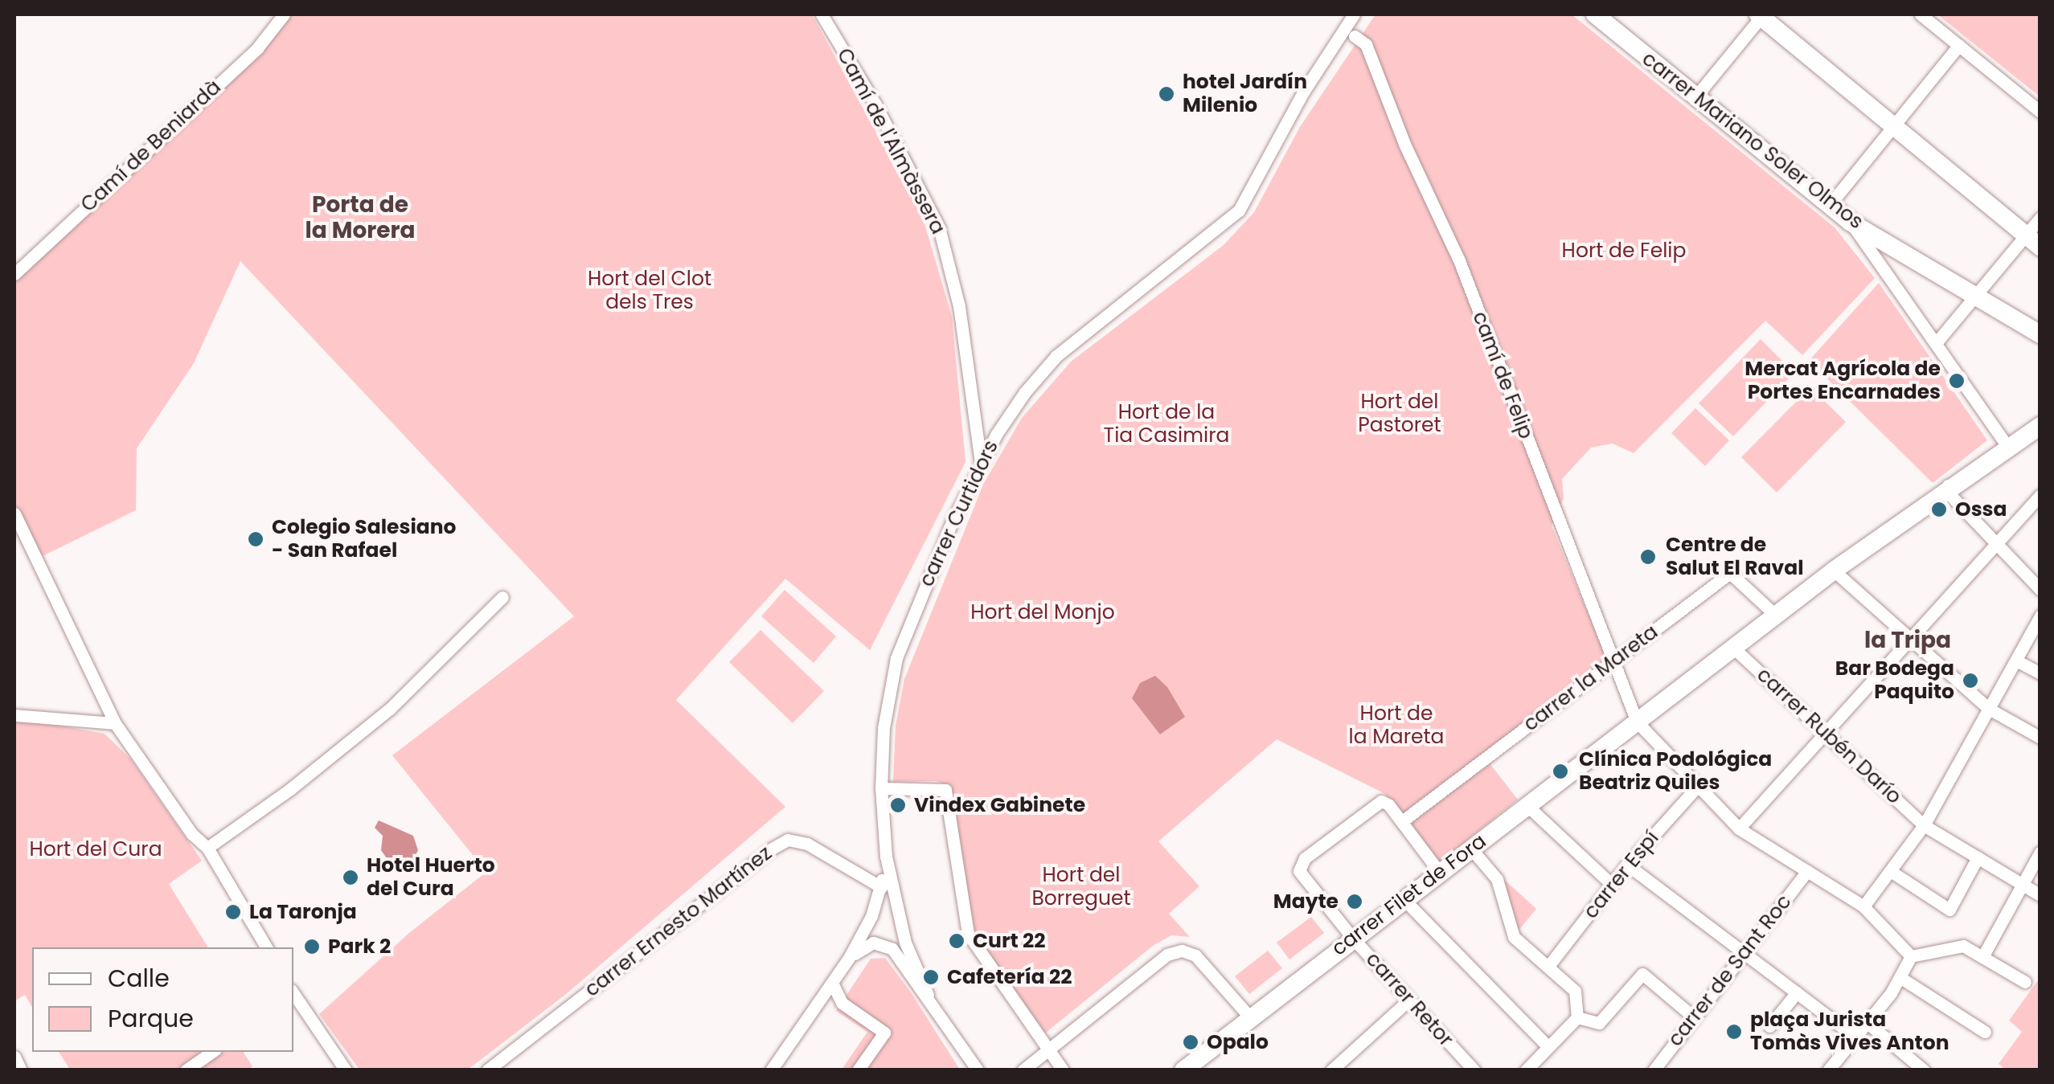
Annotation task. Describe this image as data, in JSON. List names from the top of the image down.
{
  "streets": {
    "street": [
      "carrer Mariano Soler Olmos",
      "Camí de l'Almàssera",
      "Camí de Beniardà",
      "camí de Felip",
      "carrer Curtidors",
      "carrer la Mareta",
      "carrer Rubén Darío",
      "carrer Espí",
      "carrer Filet de Fora",
      "carrer Ernesto Martínez",
      "carrer de Sant Roc",
      "carrer Retor"
    ]
  },
  "crossings": [
    ["Camí de l'Almàssera", "carrer Curtidors"],
    ["camí de Felip", "carrer la Mareta"],
    ["camí de Felip", "carrer Filet de Fora"],
    ["carrer la Mareta", "carrer Filet de Fora"],
    ["carrer la Mareta", "carrer Retor"],
    ["carrer Rubén Darío", "carrer Filet de Fora"],
    ["carrer Filet de Fora", "carrer Retor"]
  ],
  "districts": ["Porta de la Morera", "la Tripa"],
  "parks": [
    "Hort de Felip",
    "Hort del Clot dels Tres",
    "Hort del Pastoret",
    "Hort de la Tia Casimira",
    "Hort del Monjo",
    "Hort de la Mareta",
    "Hort del Cura",
    "Hort del Borreguet"
  ],
  "places": [
    "hotel Jardín Milenio",
    "Mercat Agrícola de Portes Encarnades",
    "Ossa",
    "Colegio Salesiano - San Rafael",
    "Centre de Salut El Raval",
    "Bar Bodega Paquito",
    "Clínica Podológica Beatriz Quiles",
    "Vindex Gabinete",
    "Hotel Huerto del Cura",
    "Mayte",
    "La Taronja",
    "Curt 22",
    "Park 2",
    "Cafetería 22",
    "plaça Jurista Tomàs Vives Anton",
    "Opalo"
  ],
  "legend": ["Calle", "Parque"]
}
